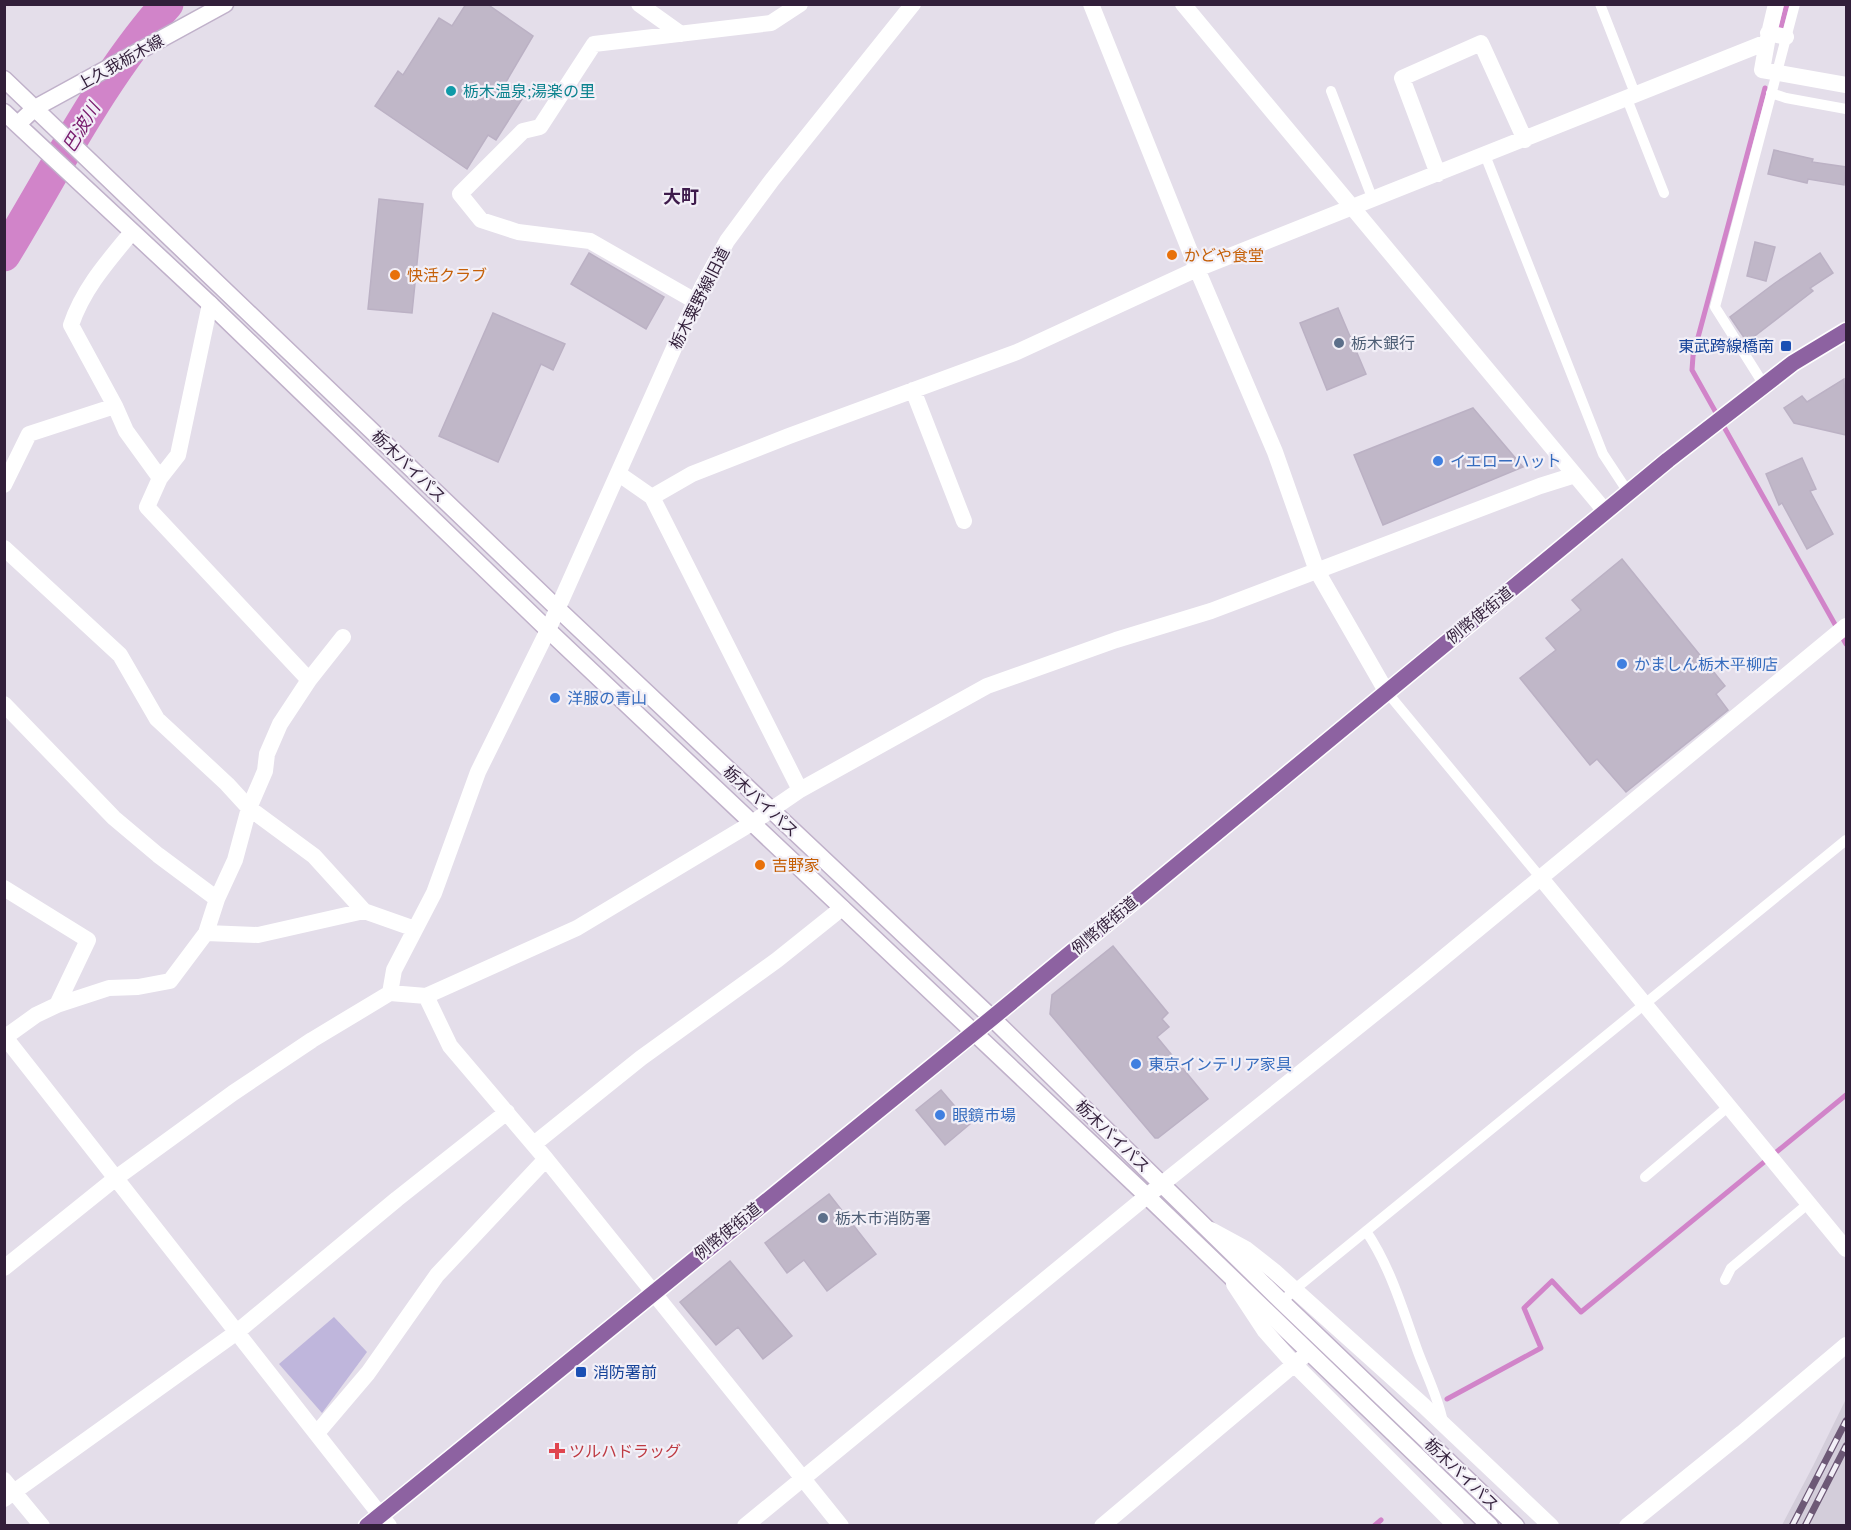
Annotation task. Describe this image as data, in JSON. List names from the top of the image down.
{
  "streets": {
    "main road": ["例幣使街道"],
    "street": ["上久我栃木線", "栃木粟野線旧道", "栃木バイパス"]
  },
  "crossings": [
    ["上久我栃木線", "栃木バイパス"],
    ["栃木粟野線旧道", "栃木バイパス"],
    ["栃木バイパス", "例幣使街道"]
  ],
  "districts": ["大町"],
  "water": ["巴波川"],
  "places": {
    "other": [
      "栃木温泉;湯楽の里",
      "かどや食堂",
      "快活クラブ",
      "栃木銀行",
      "イエローハット",
      "かましん栃木平柳店",
      "洋服の青山",
      "吉野家",
      "東京インテリア家具",
      "眼鏡市場",
      "栃木市消防署"
    ],
    "transit": ["東武跨線橋南", "消防署前"],
    "health": ["ツルハドラッグ"]
  }
}
